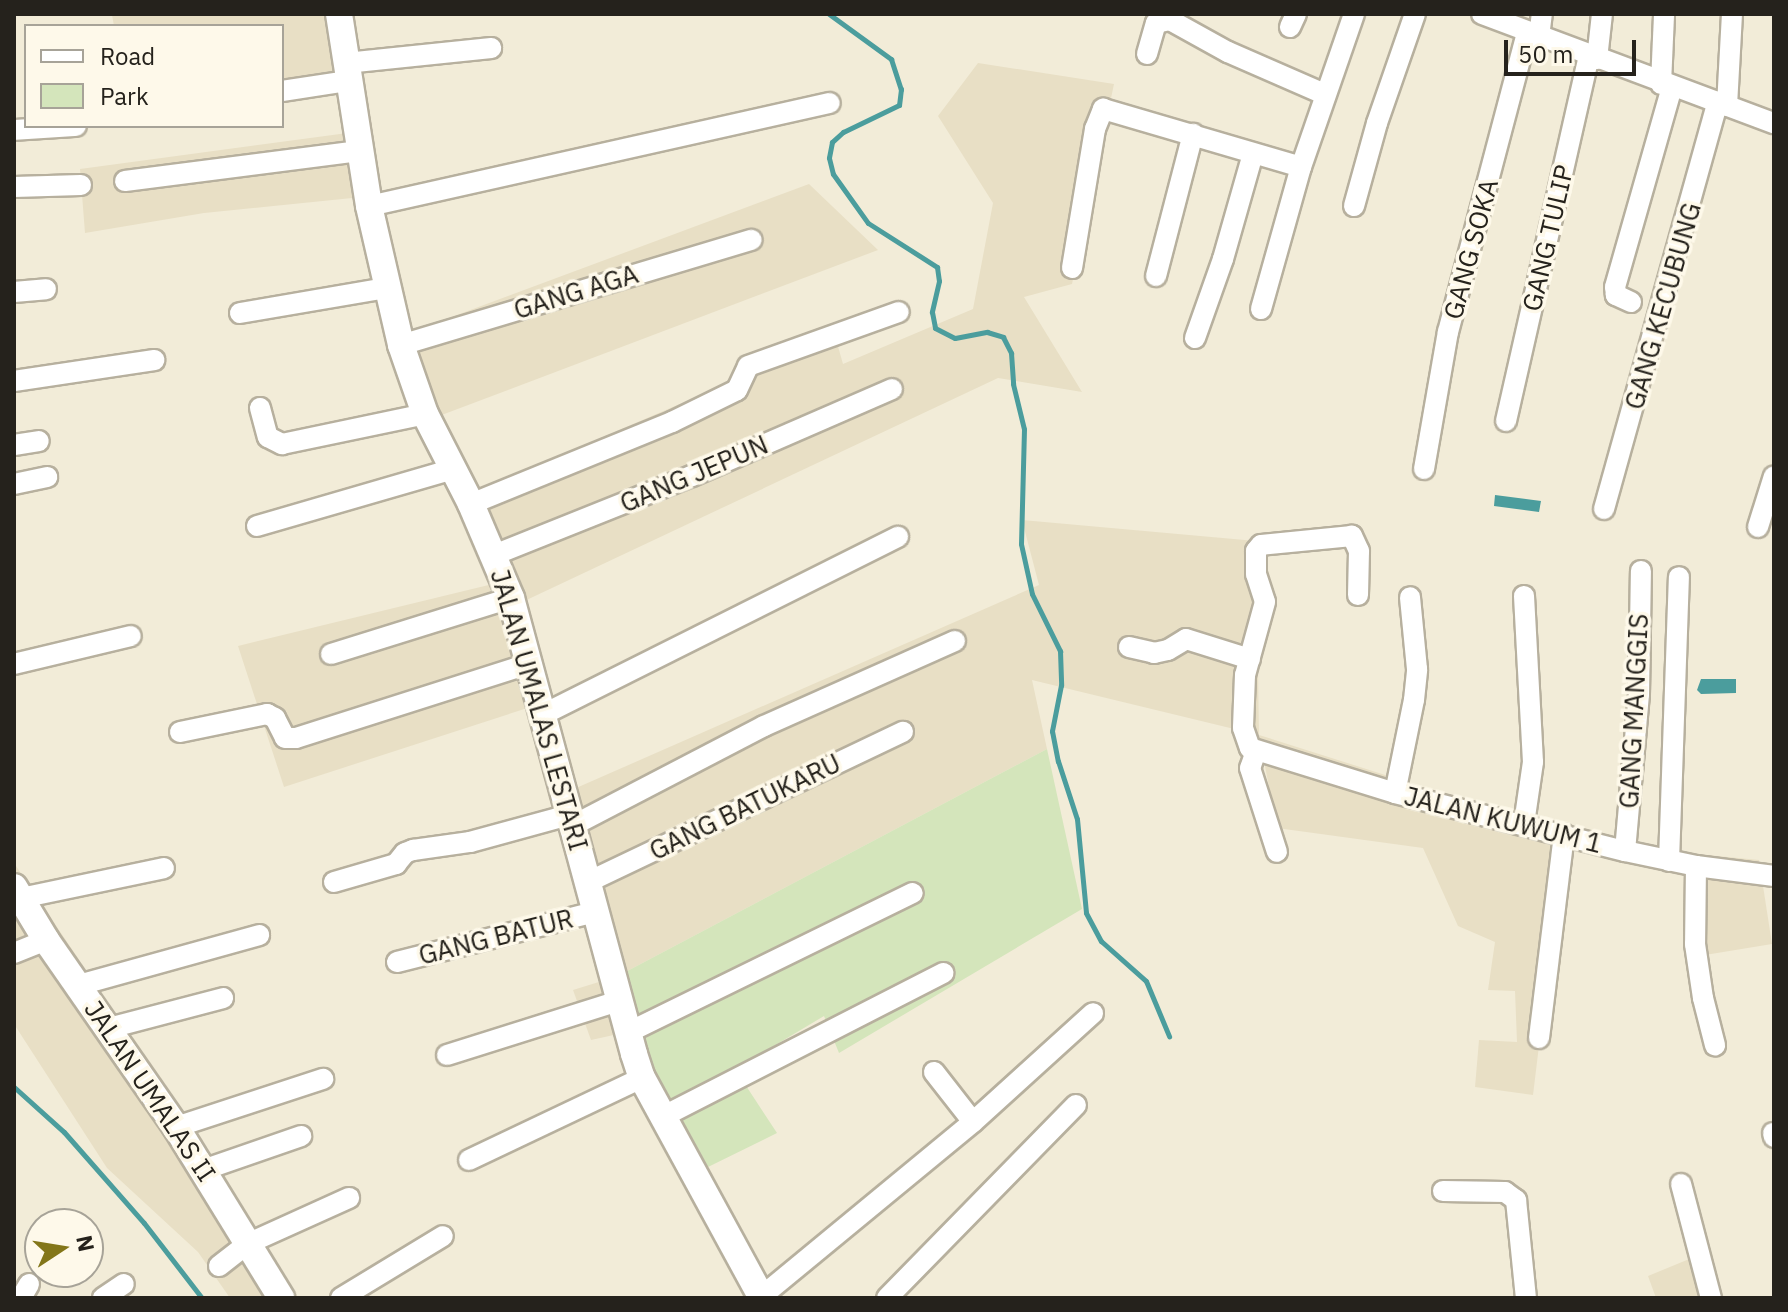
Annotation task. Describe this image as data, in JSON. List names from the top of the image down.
{
  "streets": {
    "street": [
      "GANG TULIP",
      "GANG SOKA",
      "GANG AGA",
      "GANG KECUBUNG",
      "GANG JEPUN",
      "JALAN UMALAS LESTARI",
      "GANG MANGGIS",
      "GANG BATUKARU",
      "JALAN KUWUM 1",
      "GANG BATUR",
      "JALAN UMALAS II"
    ]
  },
  "crossings": [
    ["GANG AGA", "JALAN UMALAS LESTARI"],
    ["GANG JEPUN", "JALAN UMALAS LESTARI"],
    ["JALAN UMALAS LESTARI", "GANG BATUKARU"],
    ["JALAN UMALAS LESTARI", "GANG BATUR"],
    ["GANG MANGGIS", "JALAN KUWUM 1"]
  ],
  "legend": ["Road", "Park"],
  "scale_bar": "50 m",
  "north": "right"
}
